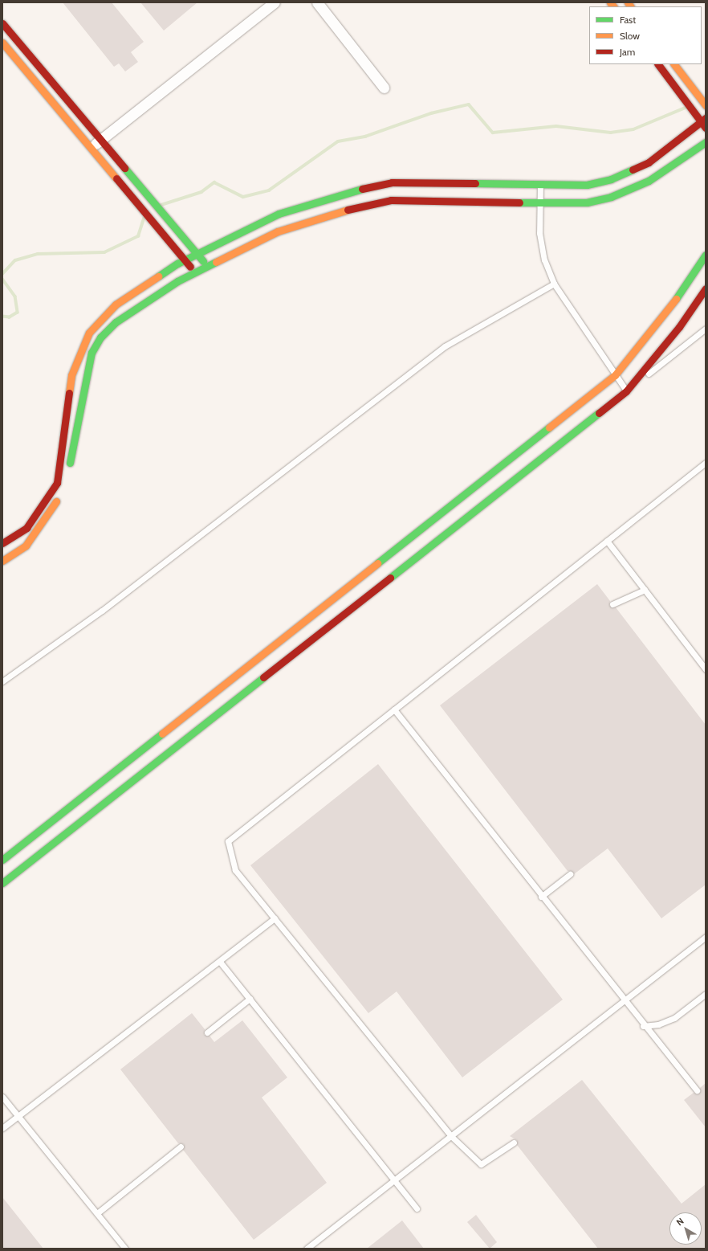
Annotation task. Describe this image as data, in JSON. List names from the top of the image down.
{
  "legend": ["Fast", "Slow", "Jam"],
  "north": "top left"
}
